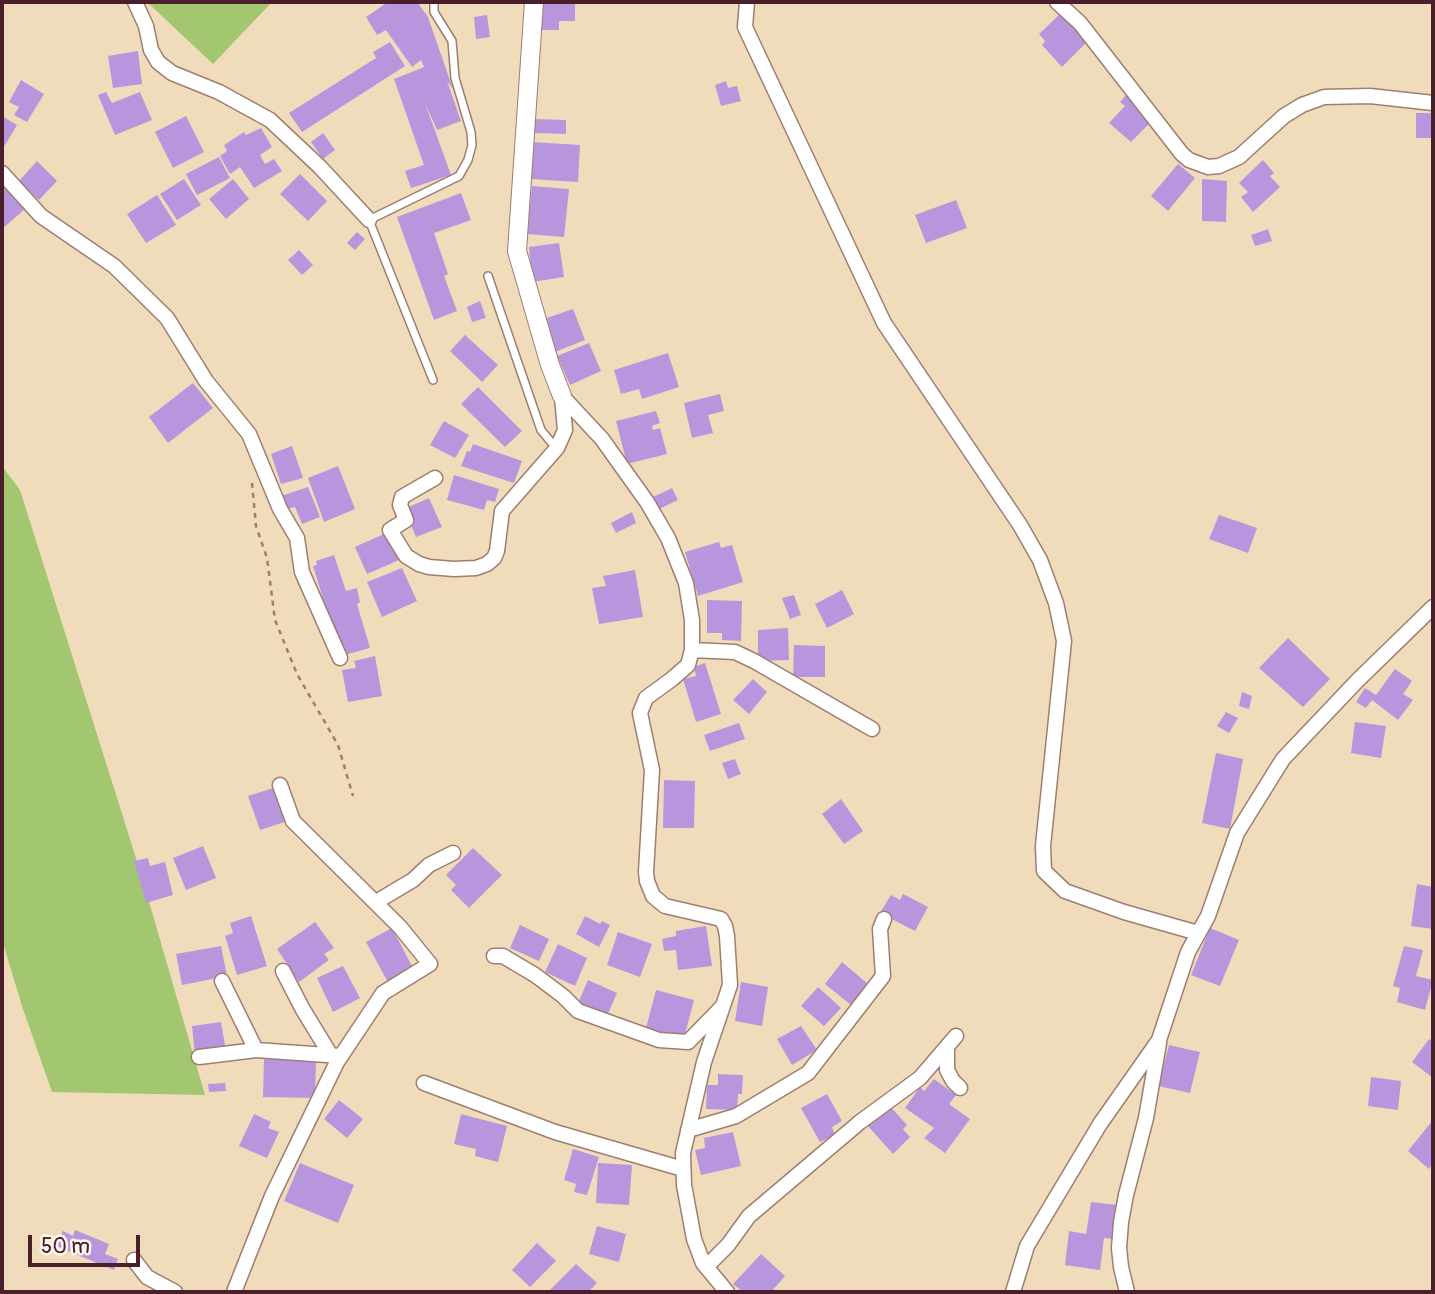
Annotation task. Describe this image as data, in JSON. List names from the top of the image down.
{
  "scale_bar": "50 m"
}
